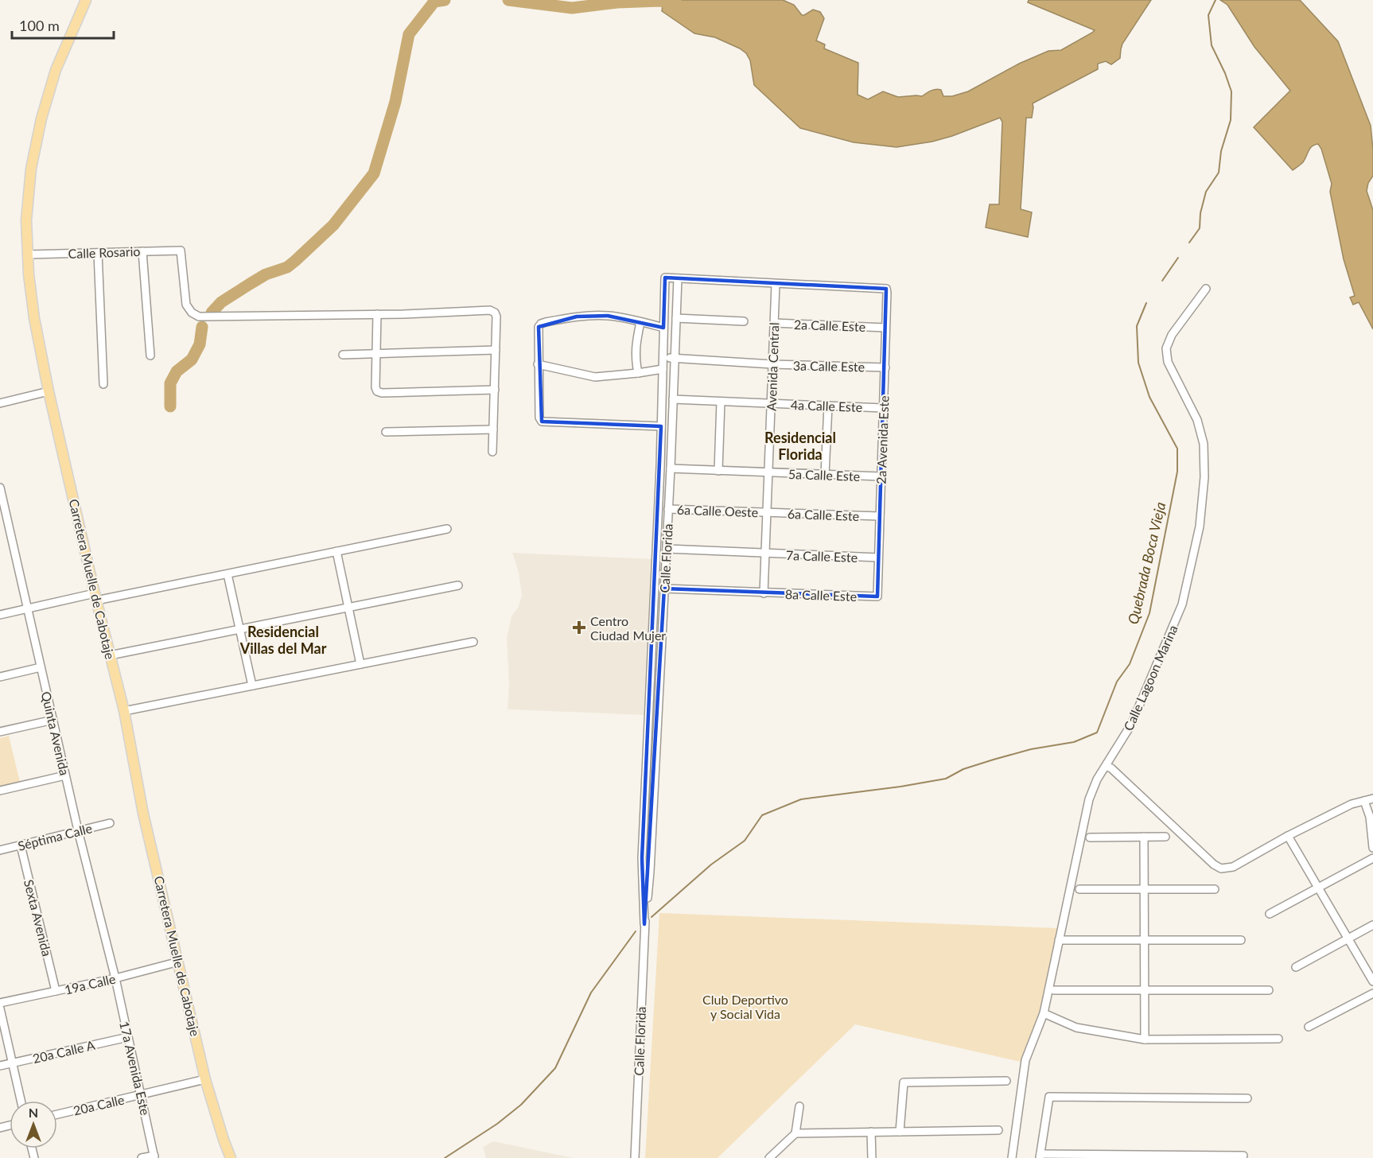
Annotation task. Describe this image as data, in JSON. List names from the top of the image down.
{
  "streets": {
    "main road": ["Carretera Muelle de Cabotaje"],
    "street": [
      "Calle Rosario",
      "2a Calle Este",
      "3a Calle Este",
      "Avenida Central",
      "4a Calle Este",
      "2a Avenida Este",
      "5a Calle Este",
      "6a Calle Oeste",
      "6a Calle Este",
      "7a Calle Este",
      "Calle Florida",
      "8a Calle Este",
      "Calle Lagoon Marina",
      "Quinta Avenida",
      "Séptima Calle",
      "Sexta Avenida",
      "19a Calle",
      "20a Calle A",
      "17a Avenida Este",
      "20a Calle"
    ]
  },
  "crossings": [
    ["Calle Rosario", "Carretera Muelle de Cabotaje"],
    ["2a Calle Este", "Avenida Central"],
    ["2a Calle Este", "2a Avenida Este"],
    ["3a Calle Este", "Avenida Central"],
    ["3a Calle Este", "2a Avenida Este"],
    ["3a Calle Este", "Calle Florida"],
    ["Avenida Central", "4a Calle Este"],
    ["Avenida Central", "2a Avenida Este"],
    ["Avenida Central", "5a Calle Este"],
    ["Avenida Central", "6a Calle Oeste"],
    ["Avenida Central", "6a Calle Este"],
    ["Avenida Central", "7a Calle Este"],
    ["Avenida Central", "8a Calle Este"],
    ["4a Calle Este", "2a Avenida Este"],
    ["4a Calle Este", "Calle Florida"],
    ["2a Avenida Este", "5a Calle Este"],
    ["2a Avenida Este", "6a Calle Este"],
    ["2a Avenida Este", "7a Calle Este"],
    ["2a Avenida Este", "8a Calle Este"],
    ["5a Calle Este", "Calle Florida"],
    ["6a Calle Oeste", "6a Calle Este"],
    ["6a Calle Oeste", "Calle Florida"],
    ["7a Calle Este", "Calle Florida"],
    ["Calle Florida", "8a Calle Este"],
    ["Carretera Muelle de Cabotaje", "19a Calle"],
    ["Carretera Muelle de Cabotaje", "20a Calle"],
    ["Quinta Avenida", "Séptima Calle"],
    ["Quinta Avenida", "19a Calle"],
    ["Quinta Avenida", "17a Avenida Este"],
    ["Séptima Calle", "Sexta Avenida"],
    ["Sexta Avenida", "19a Calle"],
    ["19a Calle", "17a Avenida Este"],
    ["20a Calle A", "17a Avenida Este"],
    ["17a Avenida Este", "20a Calle"]
  ],
  "districts": ["Residencial Florida", "Residencial Villas del Mar"],
  "water": ["Quebrada Boca Vieja"],
  "parks": ["Club Deportivo y Social Vida"],
  "places": {
    "health": ["Centro Ciudad Mujer"]
  },
  "scale_bar": "100 m",
  "north": "top"
}
